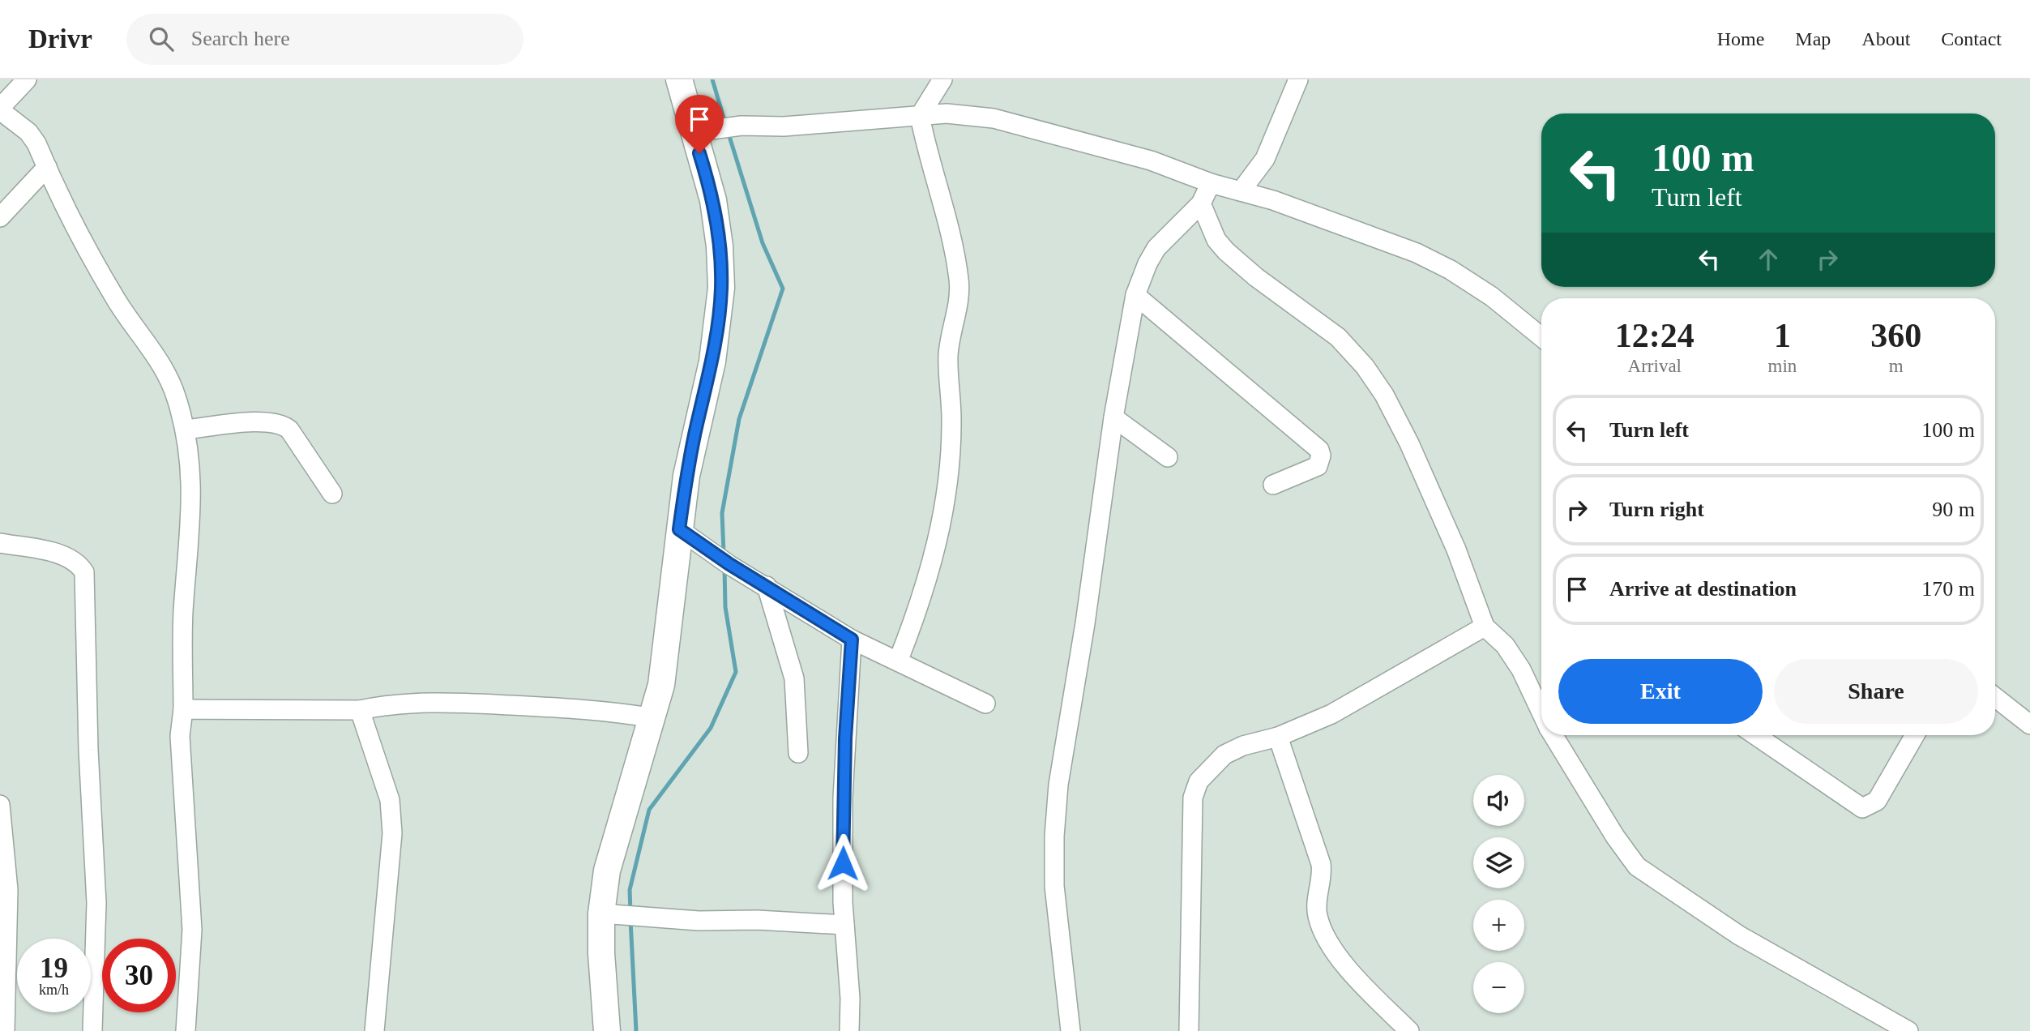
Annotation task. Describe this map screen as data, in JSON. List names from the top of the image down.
{
  "page": {
    "header": "Drivr",
    "search": "Search here",
    "nav": [
      "Home",
      "Map",
      "About",
      "Contact"
    ],
    "turn": ["100 m", "Turn left"],
    "eta": [
      "12:24",
      "Arrival",
      "1",
      "min",
      "360",
      "m"
    ],
    "list": [
      {
        "name": "Turn left",
        "value": "100 m"
      },
      {
        "name": "Turn right",
        "value": "90 m"
      },
      {
        "name": "Arrive at destination",
        "value": "170 m"
      }
    ],
    "buttons": ["Exit", "Share"],
    "map_buttons": ["+", "−"],
    "speed": "19 km/h",
    "limit": "30"
  }
}
